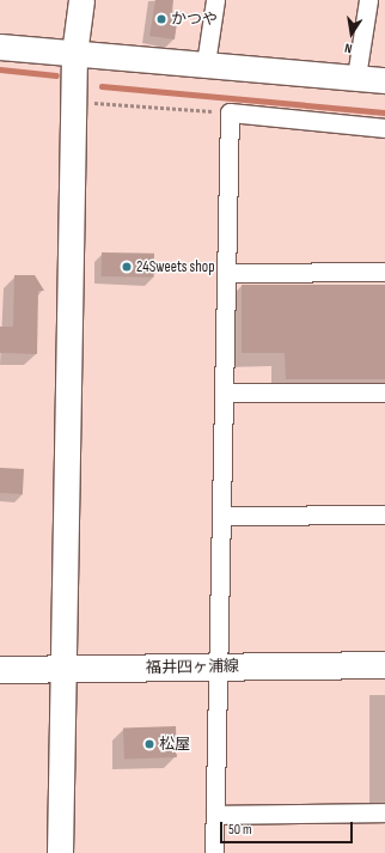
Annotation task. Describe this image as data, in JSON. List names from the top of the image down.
{
  "streets": {
    "main road": ["福井四ヶ浦線"]
  },
  "places": ["かつや", "24Sweets shop", "松屋"],
  "scale_bar": "50 m",
  "north": "bottom"
}
